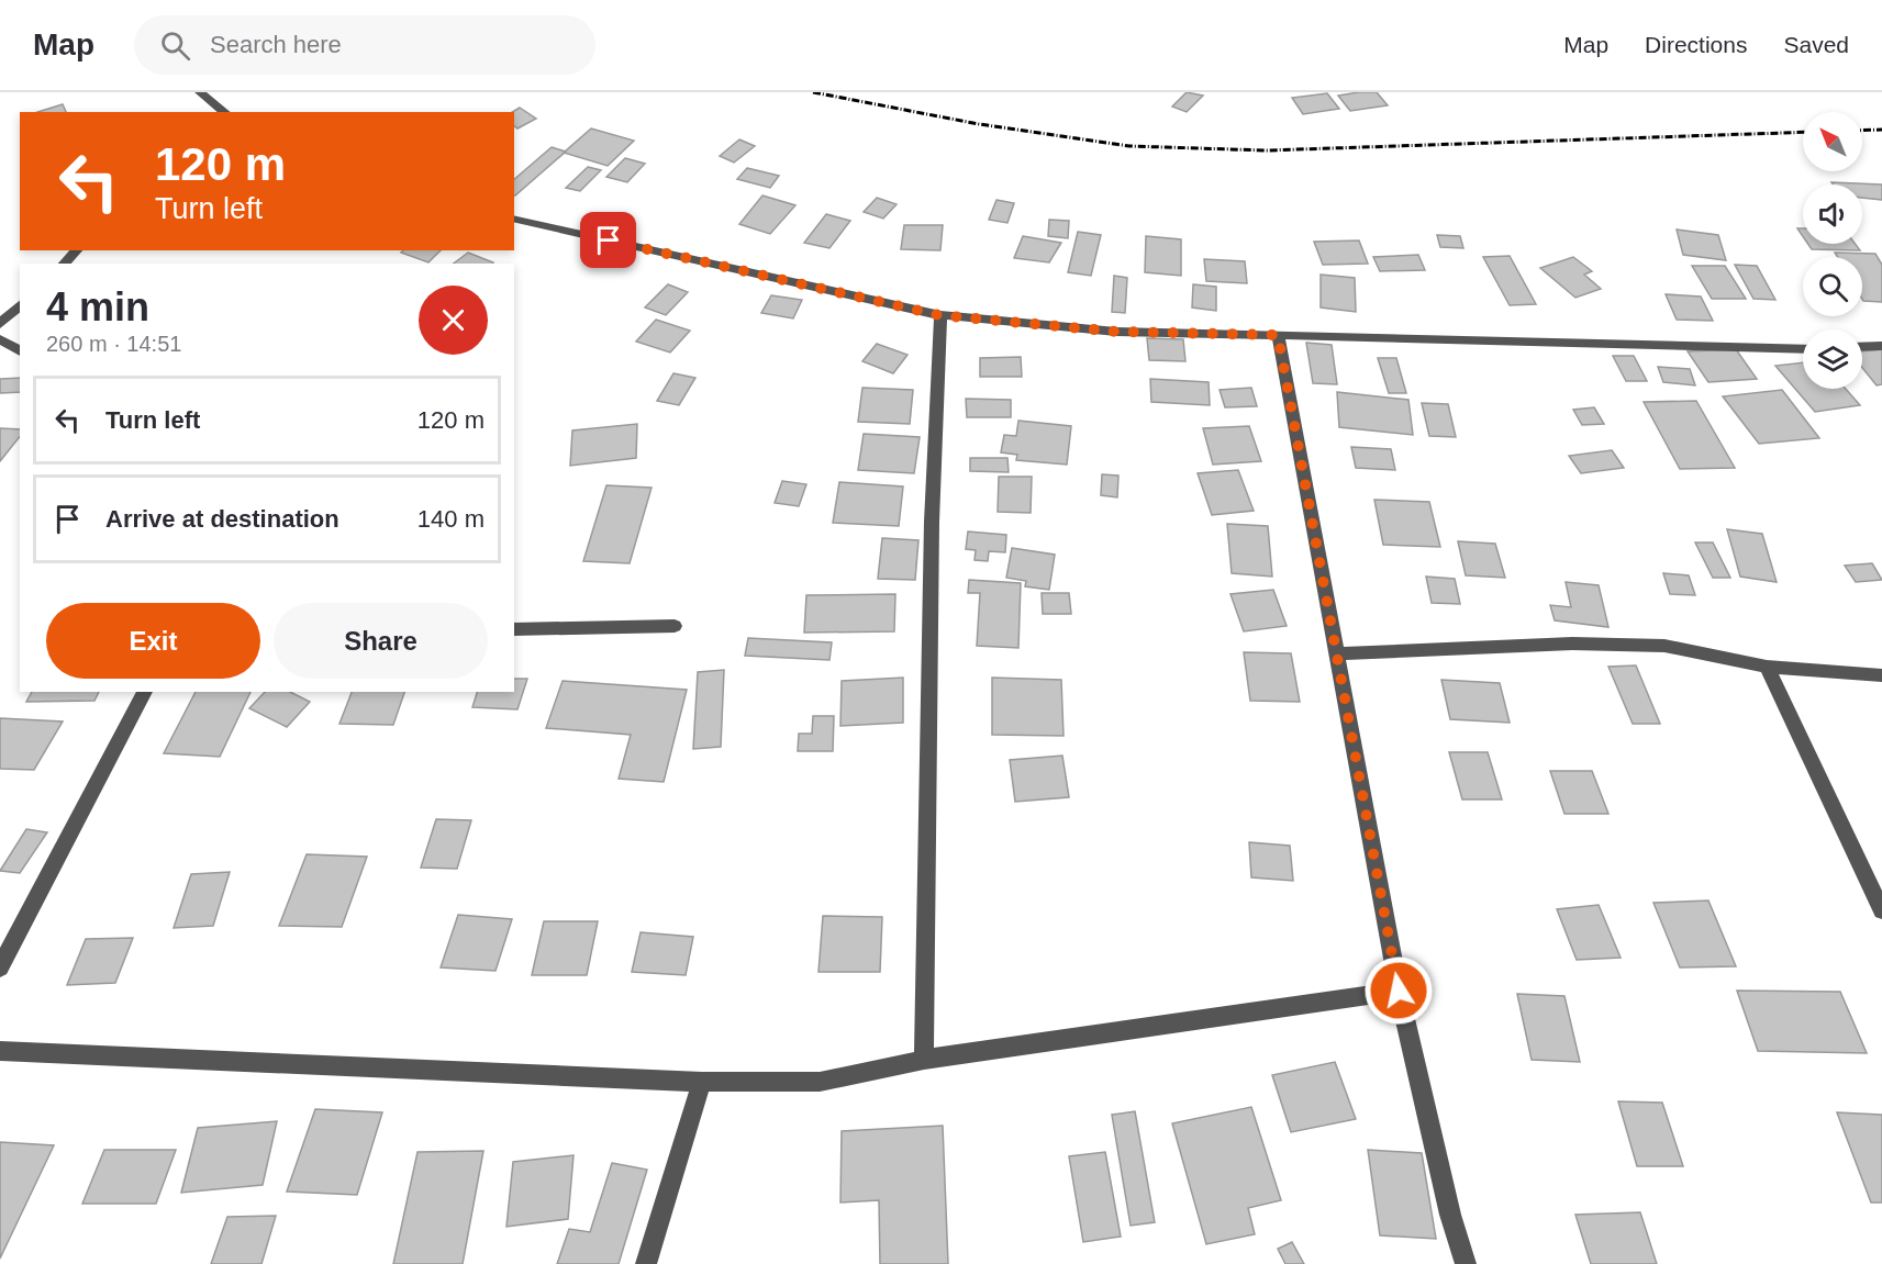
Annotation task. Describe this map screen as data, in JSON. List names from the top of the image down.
{
  "north": "top left",
  "page": {
    "header": "Map",
    "search": "Search here",
    "nav": ["Map", "Directions", "Saved"],
    "turn": ["120 m", "Turn left"],
    "heading": ["4 min", "260 m · 14:51"],
    "list": [
      {
        "name": "Turn left",
        "value": "120 m"
      },
      {
        "name": "Arrive at destination",
        "value": "140 m"
      }
    ],
    "buttons": ["Exit", "Share"]
  }
}
